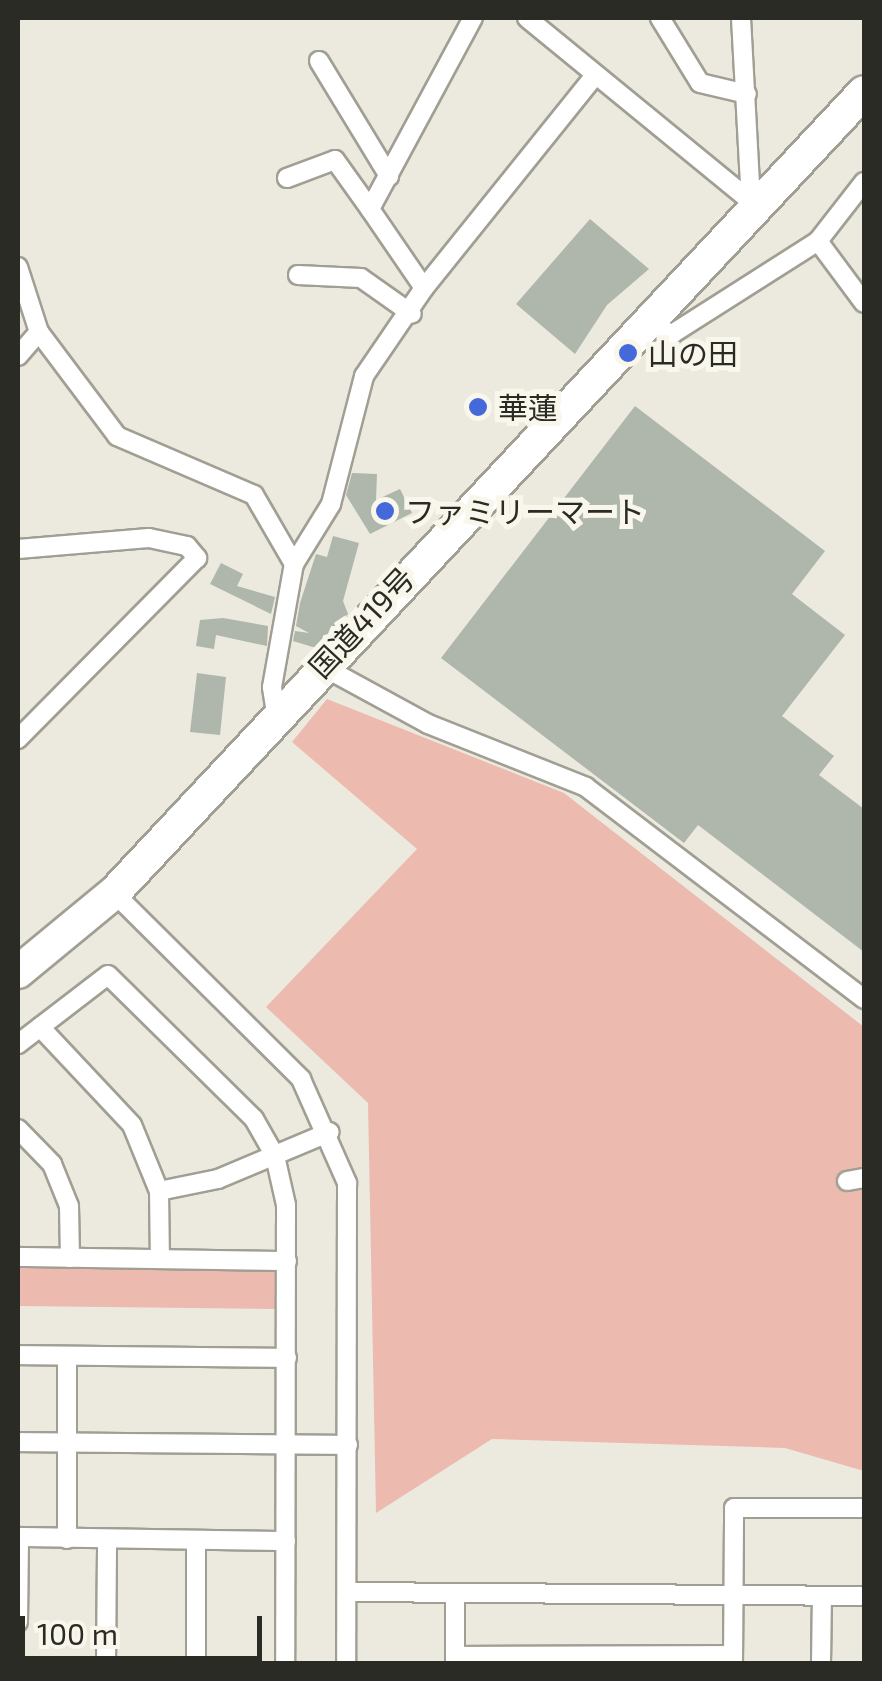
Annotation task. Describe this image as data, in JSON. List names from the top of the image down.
{
  "streets": {
    "highway": ["国道419号"]
  },
  "places": ["山の田", "華蓮", "ファミリーマート"],
  "scale_bar": "100 m"
}
